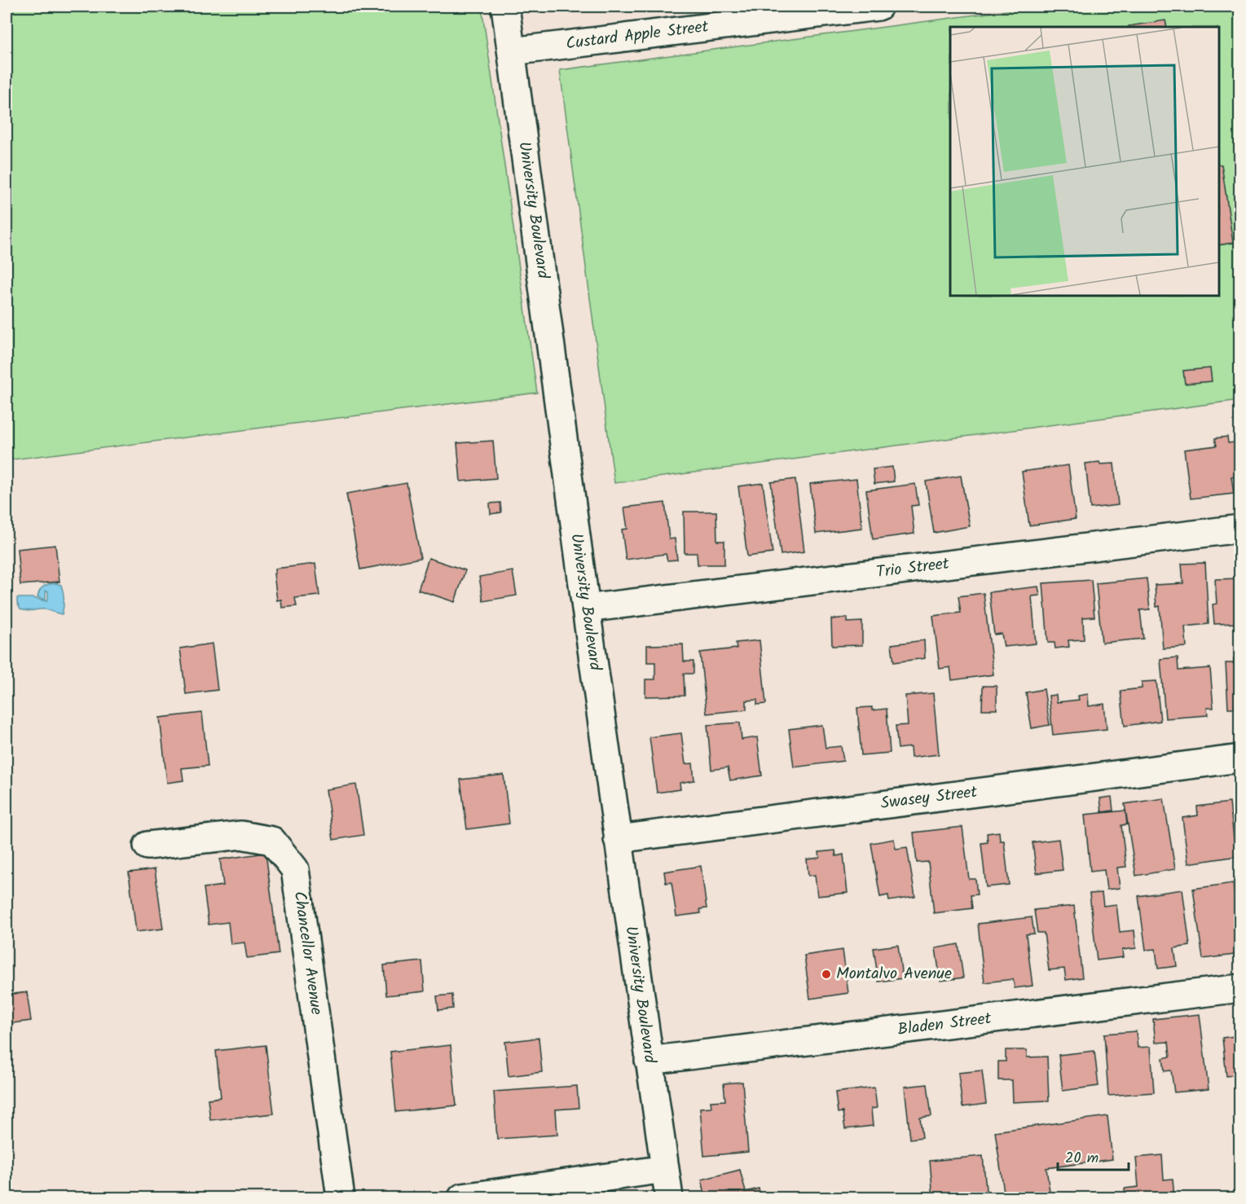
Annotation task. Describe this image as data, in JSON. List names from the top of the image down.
{
  "streets": {
    "street": [
      "Custard Apple Street",
      "University Boulevard",
      "Trio Street",
      "Swasey Street",
      "Chancellor Avenue",
      "Bladen Street"
    ]
  },
  "crossings": [
    ["Custard Apple Street", "University Boulevard"],
    ["University Boulevard", "Trio Street"],
    ["University Boulevard", "Swasey Street"],
    ["University Boulevard", "Bladen Street"]
  ],
  "places": ["Montalvo Avenue"],
  "scale_bar": "20 m"
}
